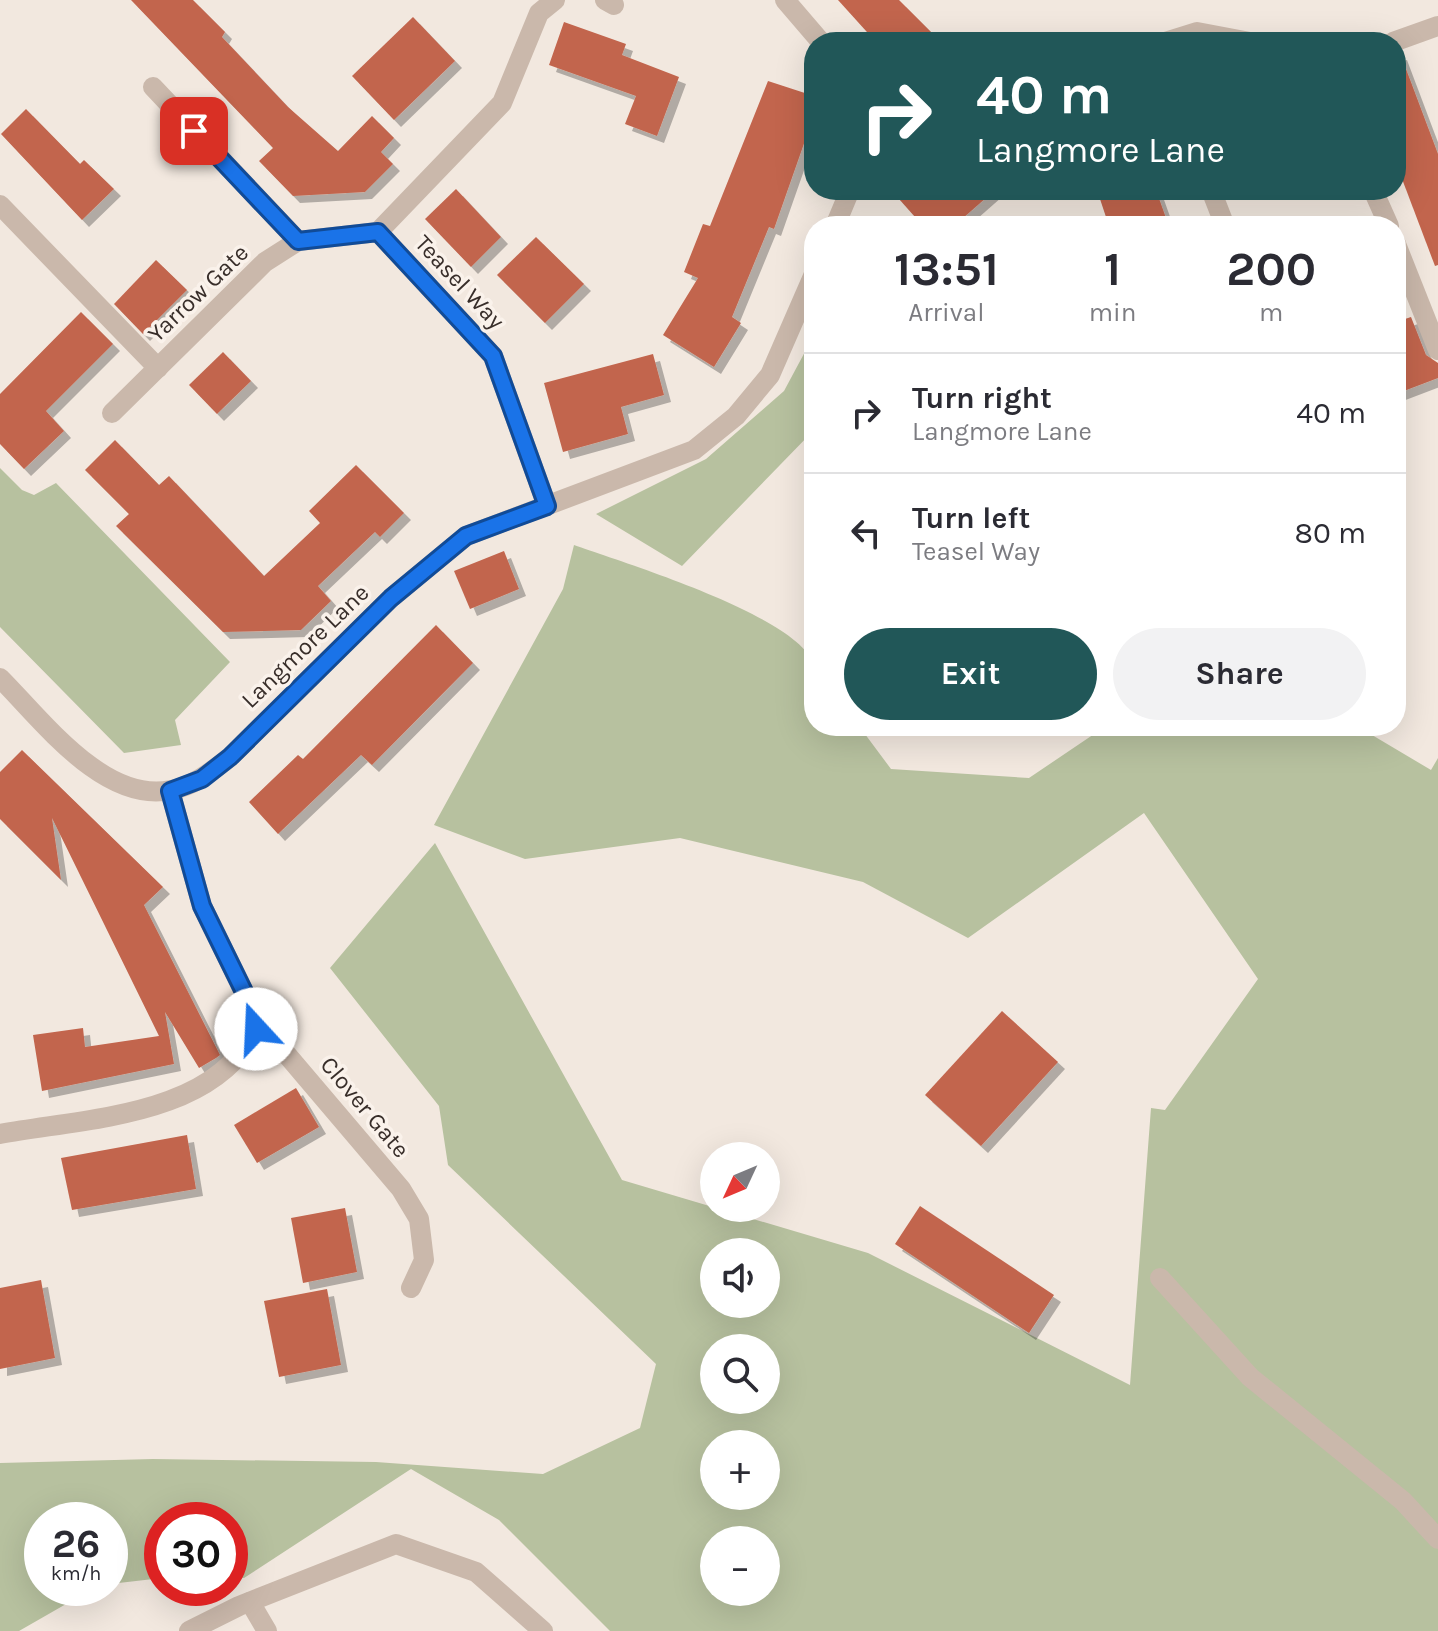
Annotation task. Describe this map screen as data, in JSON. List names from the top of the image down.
{
  "streets": {
    "street": [
      "Teasel Way",
      "Yarrow Gate",
      "Langmore Lane",
      "Clover Gate"
    ]
  },
  "crossings": [
    ["Teasel Way", "Yarrow Gate"],
    ["Teasel Way", "Langmore Lane"]
  ],
  "north": "bottom left",
  "page": {
    "turn": ["40 m", "Langmore Lane"],
    "eta": [
      "13:51",
      "Arrival",
      "1",
      "min",
      "200",
      "m"
    ],
    "list": [
      {
        "name": "Turn right",
        "note": "Langmore Lane",
        "value": "40 m"
      },
      {
        "name": "Turn left",
        "note": "Teasel Way",
        "value": "80 m"
      }
    ],
    "buttons": ["Exit", "Share"],
    "map_buttons": ["+", "−"],
    "speed": "26 km/h",
    "limit": "30"
  }
}
